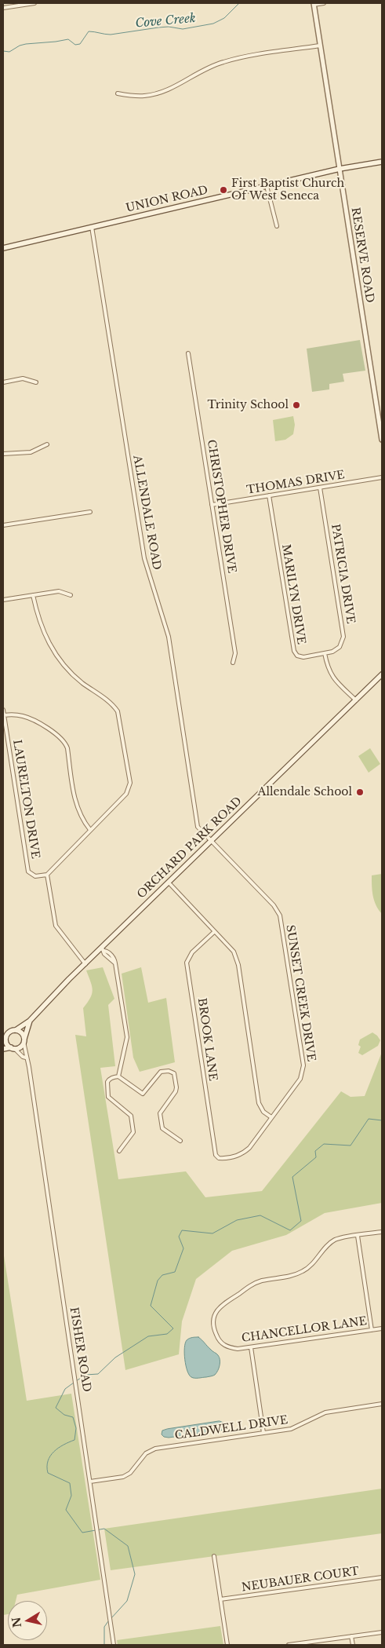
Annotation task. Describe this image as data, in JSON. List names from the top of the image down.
{
  "streets": {
    "main road": ["UNION ROAD", "ORCHARD PARK ROAD"],
    "street": [
      "RESERVE ROAD",
      "THOMAS DRIVE",
      "CHRISTOPHER DRIVE",
      "ALLENDALE ROAD",
      "PATRICIA DRIVE",
      "MARILYN DRIVE",
      "LAURELTON DRIVE",
      "SUNSET CREEK DRIVE",
      "BROOK LANE",
      "CHANCELLOR LANE",
      "FISHER ROAD",
      "CALDWELL DRIVE",
      "NEUBAUER COURT"
    ]
  },
  "crossings": [
    ["UNION ROAD", "RESERVE ROAD"],
    ["UNION ROAD", "ALLENDALE ROAD"],
    ["THOMAS DRIVE", "CHRISTOPHER DRIVE"],
    ["THOMAS DRIVE", "PATRICIA DRIVE"],
    ["THOMAS DRIVE", "MARILYN DRIVE"],
    ["ALLENDALE ROAD", "ORCHARD PARK ROAD"],
    ["ALLENDALE ROAD", "SUNSET CREEK DRIVE"],
    ["PATRICIA DRIVE", "MARILYN DRIVE"],
    ["ORCHARD PARK ROAD", "SUNSET CREEK DRIVE"],
    ["ORCHARD PARK ROAD", "FISHER ROAD"],
    ["SUNSET CREEK DRIVE", "BROOK LANE"],
    ["FISHER ROAD", "CALDWELL DRIVE"]
  ],
  "water": ["Cove Creek"],
  "places": ["First Baptist Church Of West Seneca", "Trinity School", "Allendale School"],
  "north": "left"
}
